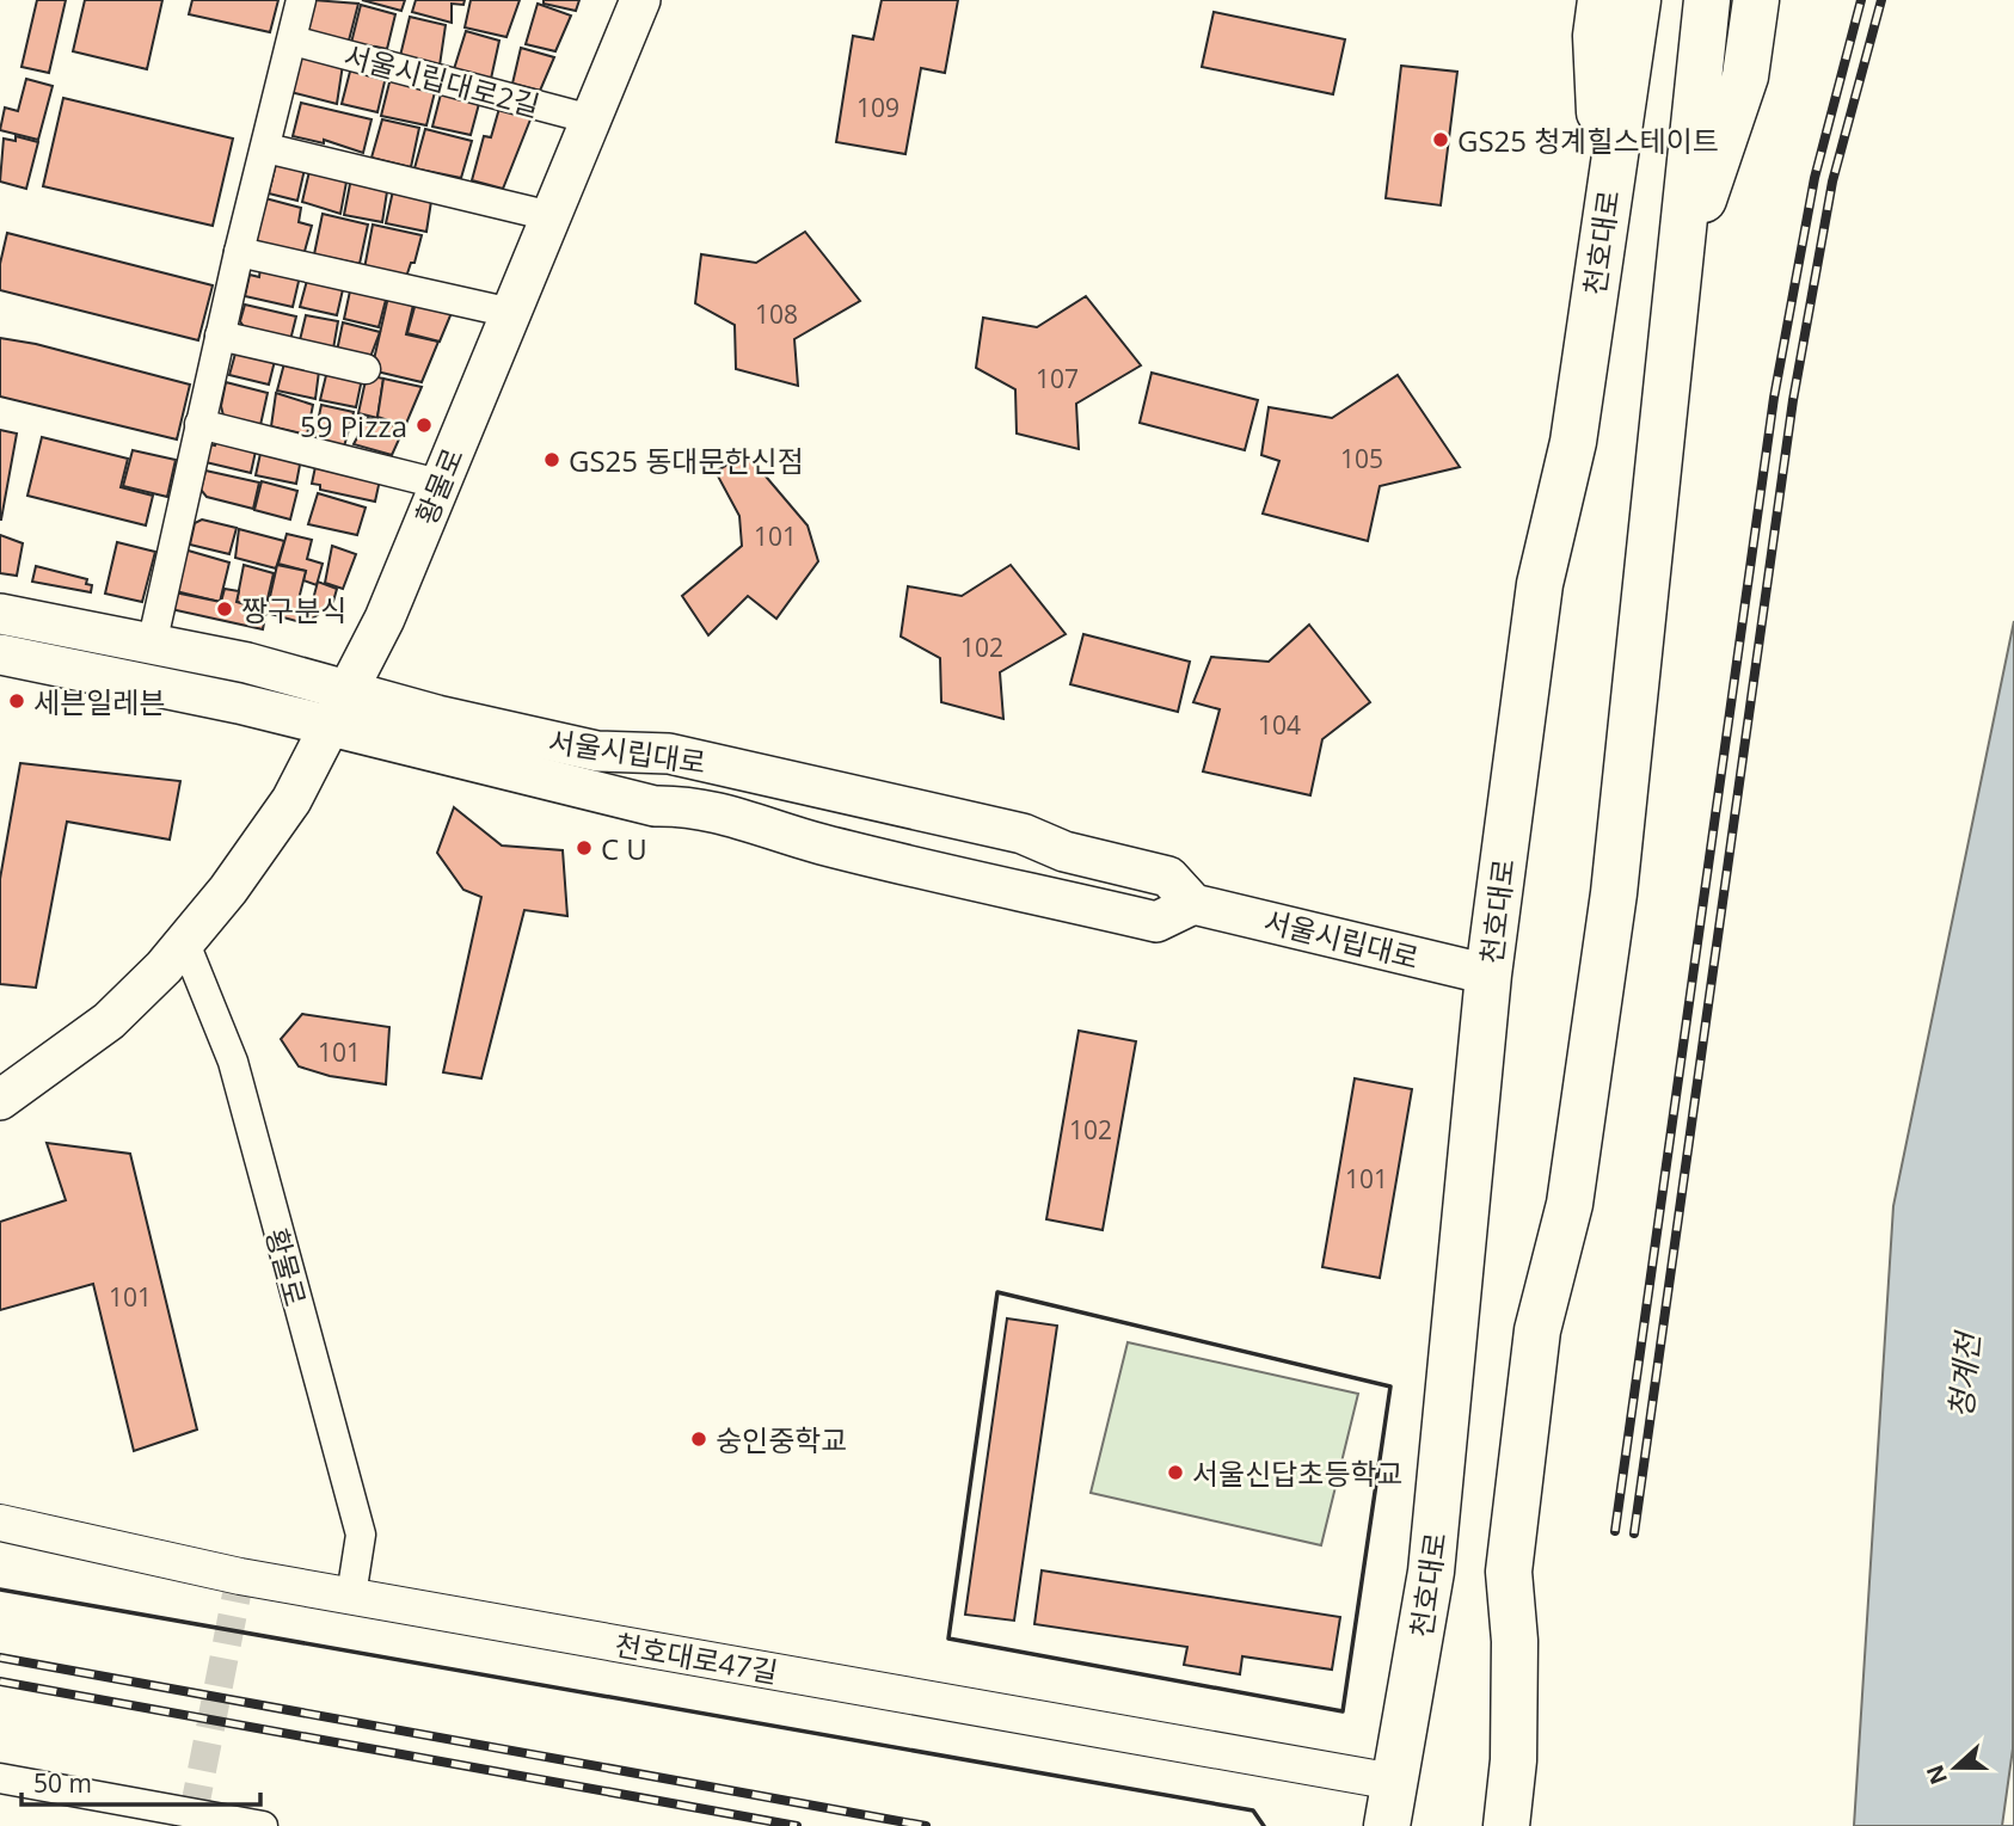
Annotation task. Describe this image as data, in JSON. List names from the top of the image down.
{
  "streets": {
    "main road": ["천호대로", "황물로", "서울시립대로"],
    "street": ["서울시립대로2길", "천호대로47길"]
  },
  "crossings": [
    ["서울시립대로2길", "황물로"],
    ["천호대로", "서울시립대로"],
    ["천호대로", "천호대로47길"],
    ["황물로", "서울시립대로"],
    ["황물로", "천호대로47길"]
  ],
  "water": ["청계천"],
  "places": [
    "GS25 청계힐스테이트",
    "59 Pizza",
    "GS25 동대문한신점",
    "짱구분식",
    "세븐일레븐",
    "C U",
    "숭인중학교",
    "서울신답초등학교"
  ],
  "house_numbers": [
    "109",
    "108",
    "107",
    "105",
    "101",
    "102",
    "104",
    "101",
    "102",
    "101",
    "101"
  ],
  "scale_bar": "50 m",
  "north": "left"
}
